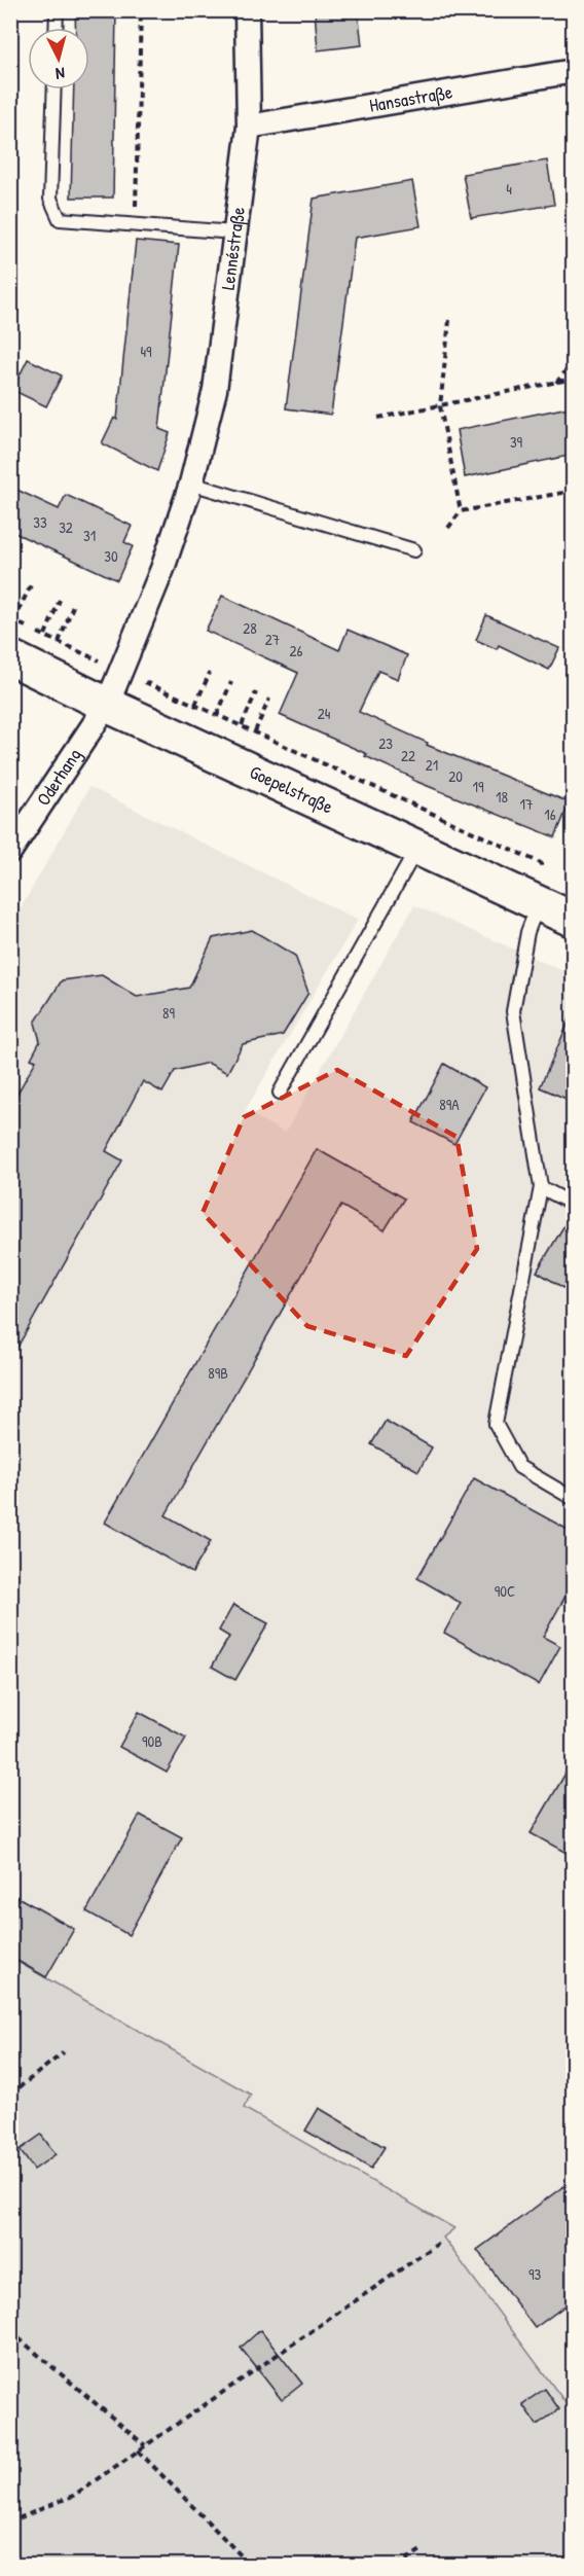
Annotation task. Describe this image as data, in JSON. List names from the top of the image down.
{
  "streets": {
    "street": [
      "Hansastraße",
      "Lennéstraße",
      "Oderhang",
      "Goepelstraße"
    ]
  },
  "crossings": [
    ["Hansastraße", "Lennéstraße"],
    ["Lennéstraße", "Oderhang"],
    ["Lennéstraße", "Goepelstraße"],
    ["Oderhang", "Goepelstraße"]
  ],
  "house_numbers": [
    "4",
    "49",
    "39",
    "33",
    "32",
    "31",
    "30",
    "28",
    "27",
    "26",
    "24",
    "23",
    "22",
    "21",
    "20",
    "19",
    "18",
    "17",
    "16",
    "89",
    "89A",
    "89B",
    "90C",
    "90B",
    "93"
  ],
  "north": "bottom"
}
